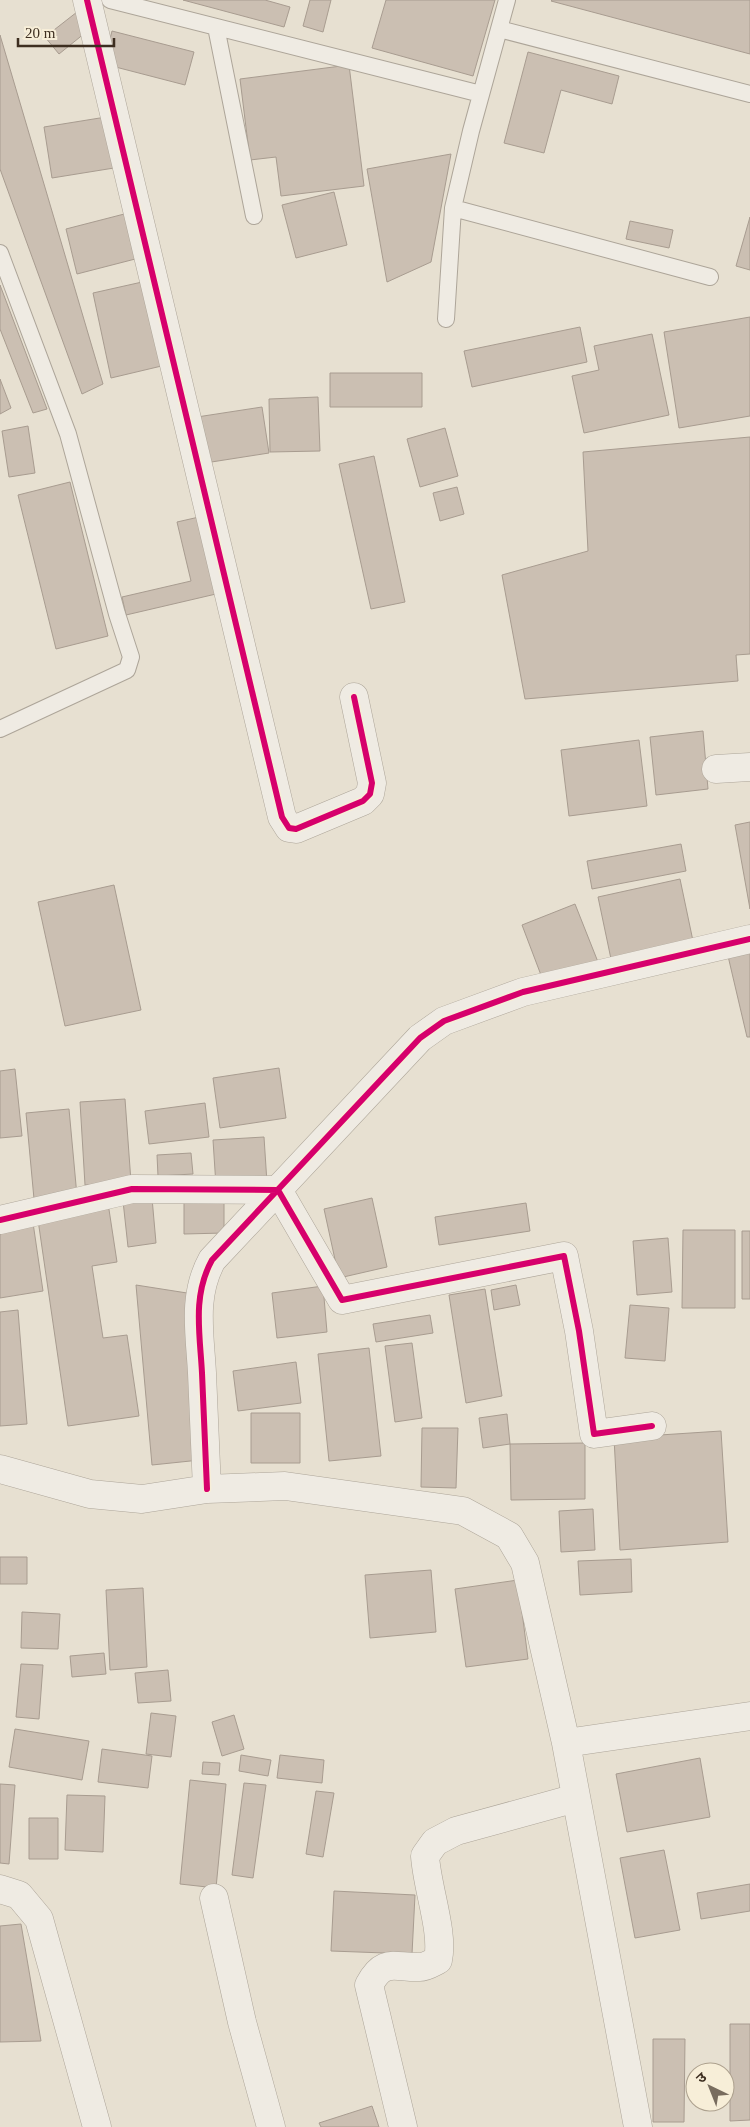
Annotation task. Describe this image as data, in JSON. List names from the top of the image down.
{
  "scale_bar": "20 m",
  "north": "top left"
}
